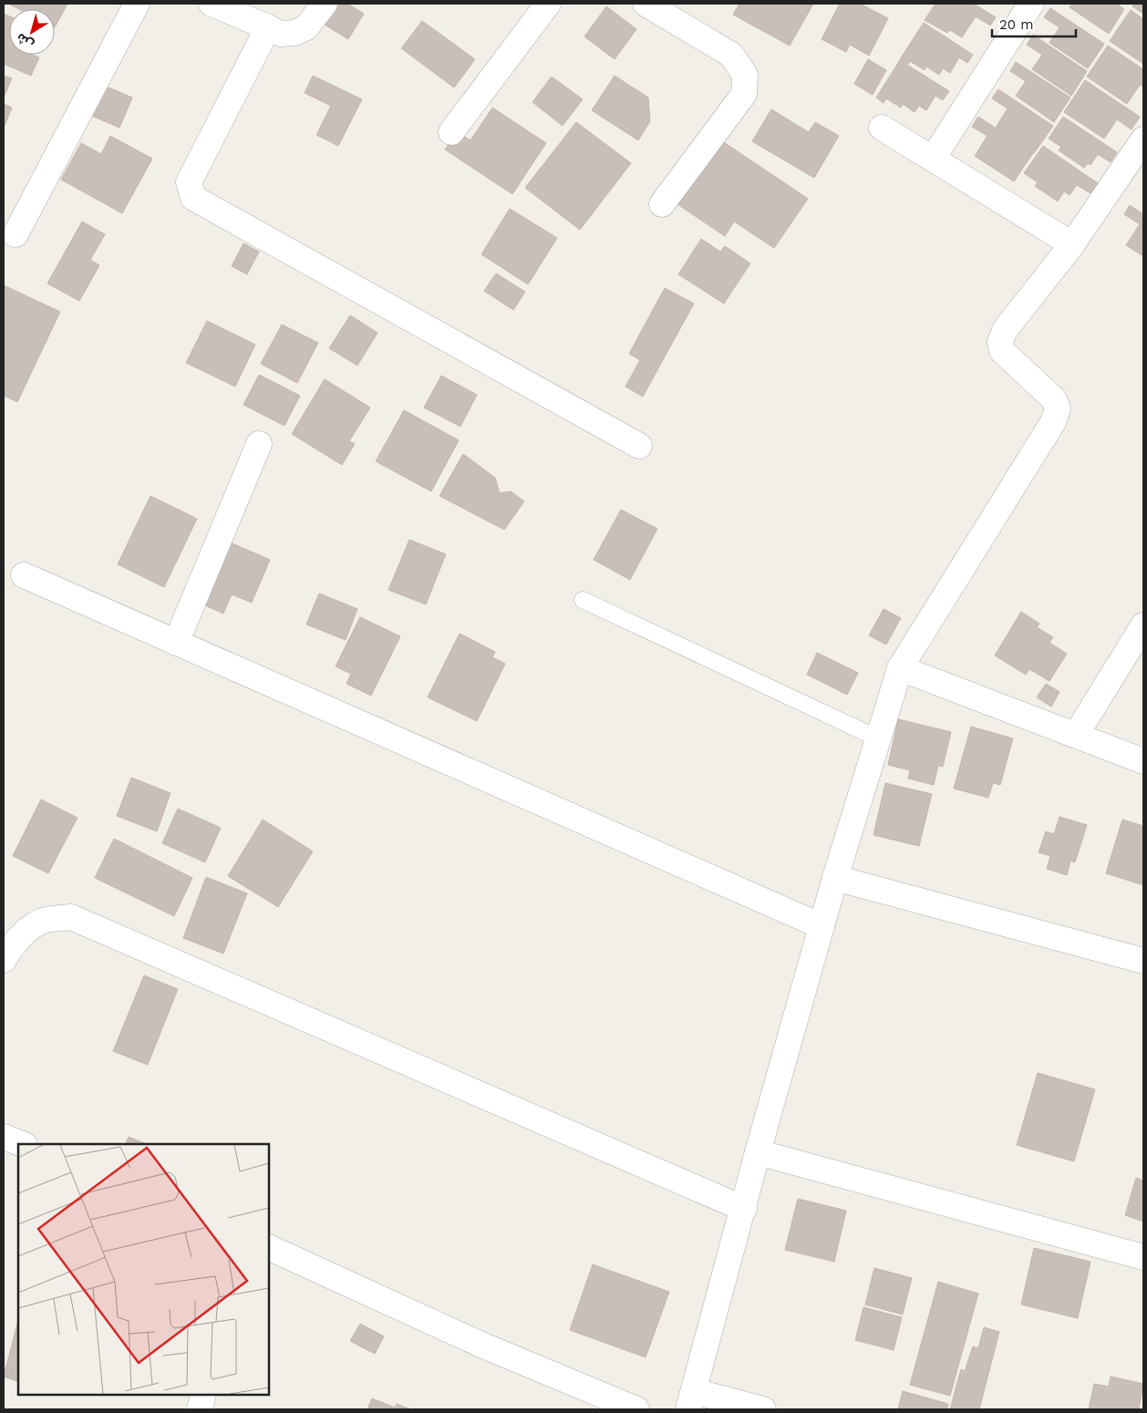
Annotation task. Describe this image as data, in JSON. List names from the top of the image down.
{
  "scale_bar": "20 m",
  "north": "bottom left"
}
